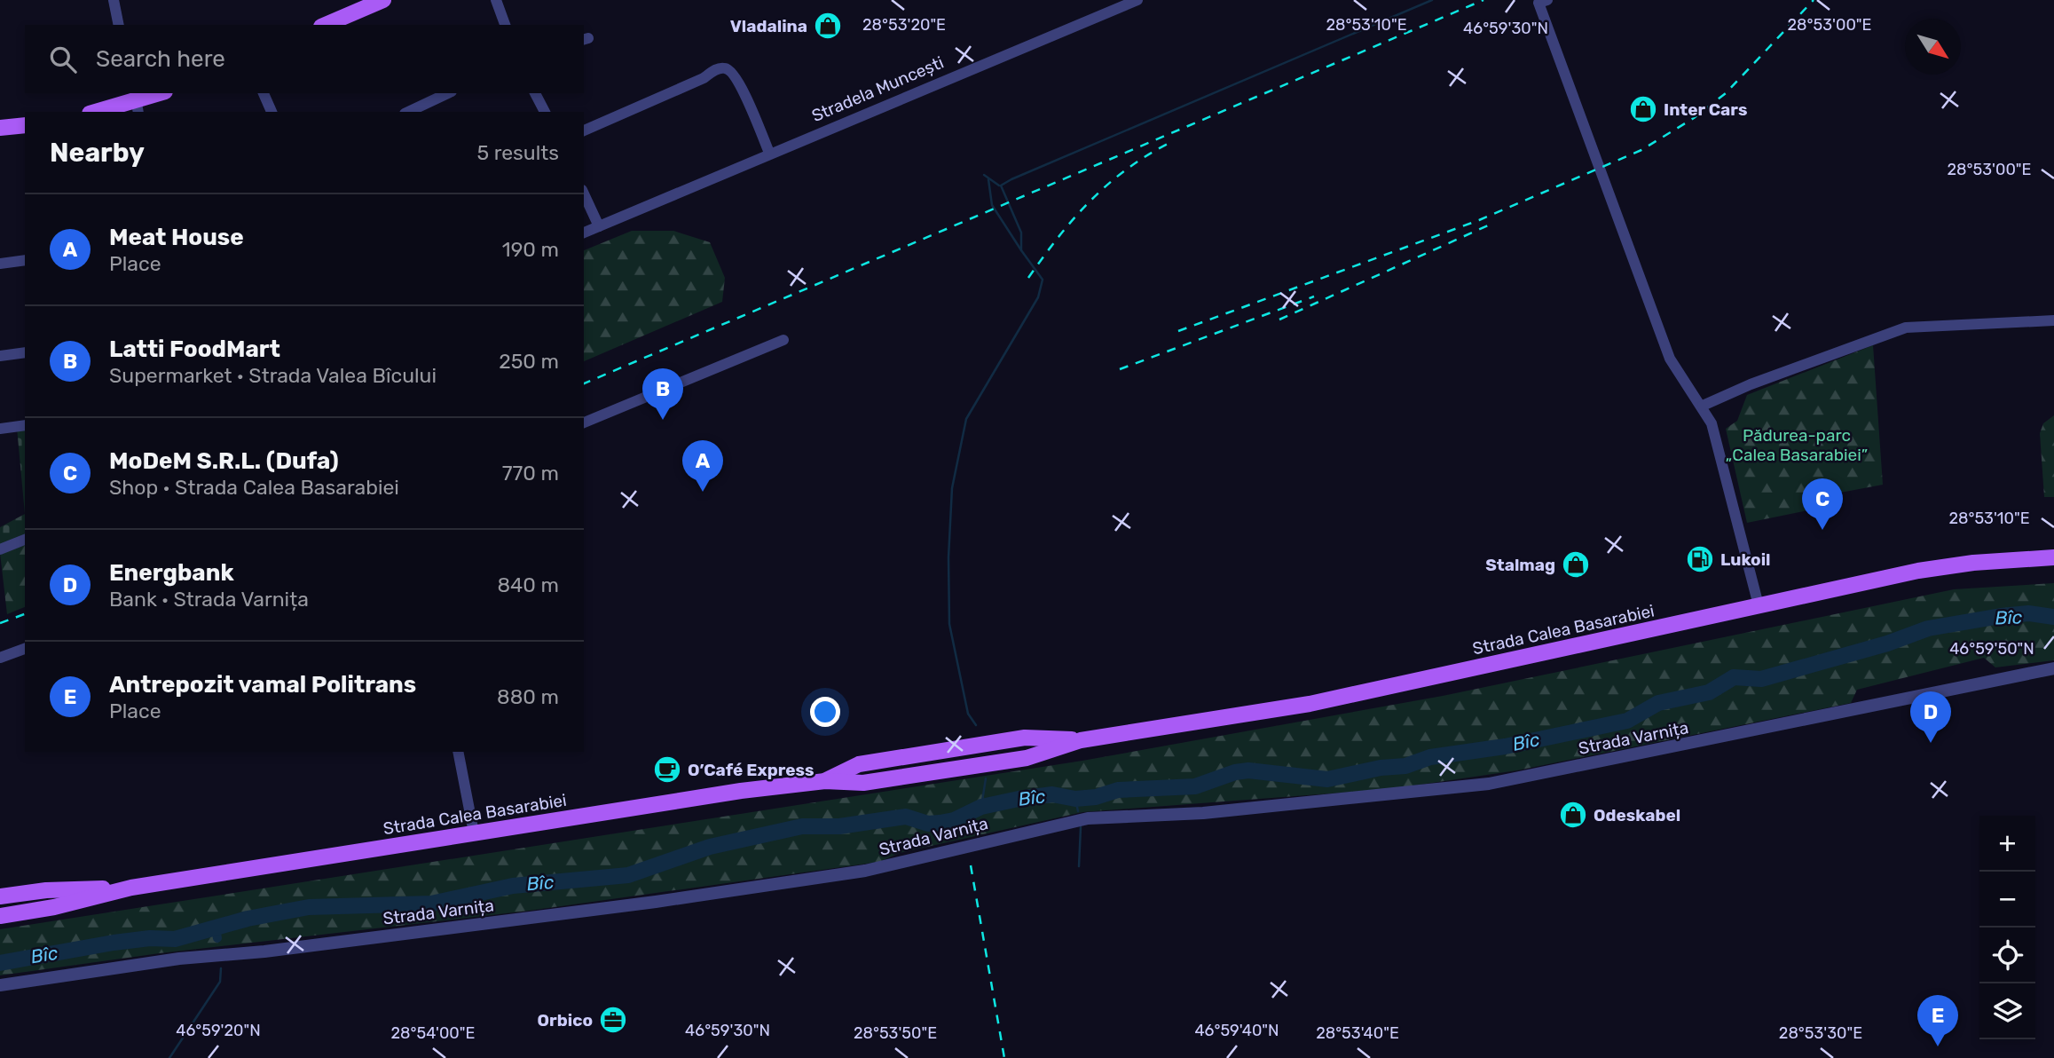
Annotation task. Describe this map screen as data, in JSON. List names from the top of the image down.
{
  "streets": {
    "main road": ["Strada Calea Basarabiei"],
    "street": ["Stradela Muncești", "Strada Varnița"]
  },
  "water": ["Bîc"],
  "parks": ["Pădurea-parc „Calea Basarabiei”"],
  "places": {
    "shop": [
      "Vladalina",
      "Inter Cars",
      "Stalmag",
      "Odeskabel"
    ],
    "fuel station": ["Lukoil"],
    "cafe": ["O’Café Express"],
    "office": ["Orbico"]
  },
  "north": "bottom right",
  "page": {
    "search": "Search here",
    "heading": ["Nearby", "5 results"],
    "list": [
      {
        "mark": "A",
        "name": "Meat House",
        "note": "Place",
        "value": "190 m"
      },
      {
        "mark": "B",
        "name": "Latti FoodMart",
        "note": "Supermarket · Strada Valea Bîcului",
        "value": "250 m"
      },
      {
        "mark": "C",
        "name": "MoDeM S.R.L. (Dufa)",
        "note": "Shop · Strada Calea Basarabiei",
        "value": "770 m"
      },
      {
        "mark": "D",
        "name": "Energbank",
        "note": "Bank · Strada Varnița",
        "value": "840 m"
      },
      {
        "mark": "E",
        "name": "Antrepozit vamal Politrans",
        "note": "Place",
        "value": "880 m"
      }
    ],
    "pins": [
      "B",
      "A",
      "C",
      "D",
      "E"
    ],
    "map_buttons": ["+", "−"]
  },
  "coordinates": [
    "28°53'00\"E",
    "28°53'20\"E",
    "28°53'10\"E",
    "46°59'30\"N",
    "46°59'50\"N",
    "46°59'20\"N",
    "46°59'40\"N",
    "28°54'00\"E",
    "28°53'50\"E",
    "28°53'40\"E",
    "28°53'30\"E"
  ]
}
